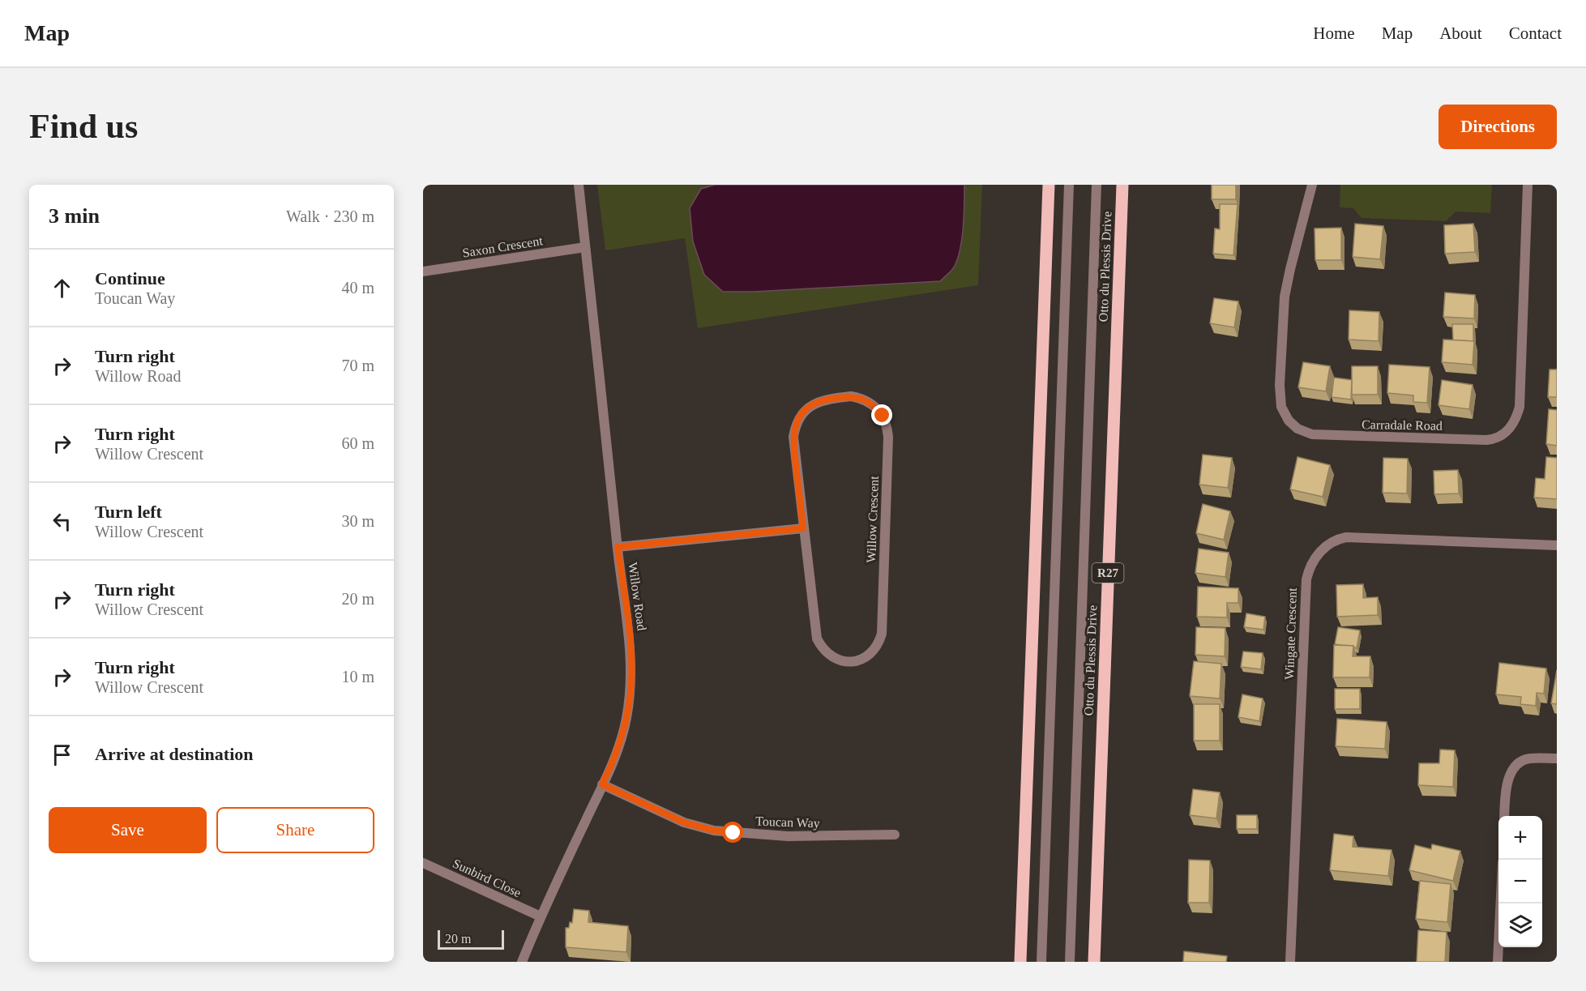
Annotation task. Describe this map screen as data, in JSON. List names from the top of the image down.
{
  "streets": {
    "main road": ["Otto du Plessis Drive", "R27"],
    "street": [
      "Saxon Crescent",
      "Carradale Road",
      "Willow Crescent",
      "Willow Road",
      "Wingate Crescent",
      "Toucan Way",
      "Sunbird Close"
    ]
  },
  "crossings": [
    ["Saxon Crescent", "Willow Road"],
    ["Willow Road", "Toucan Way"],
    ["Willow Road", "Sunbird Close"]
  ],
  "scale_bar": "20 m",
  "page": {
    "header": "Map",
    "nav": [
      "Home",
      "Map",
      "About",
      "Contact"
    ],
    "buttons": [
      "Directions",
      ["Save", "Share"]
    ],
    "title": "Find us",
    "heading": ["3 min", "Walk · 230 m"],
    "list": [
      ["Continue", "Toucan Way", "40 m"],
      ["Turn right", "Willow Road", "70 m"],
      ["Turn right", "Willow Crescent", "60 m"],
      ["Turn left", "Willow Crescent", "30 m"],
      ["Turn right", "Willow Crescent", "20 m"],
      ["Turn right", "Willow Crescent", "10 m"],
      "Arrive at destination"
    ],
    "map_buttons": ["+", "−"],
    "scale": "20 m"
  }
}
